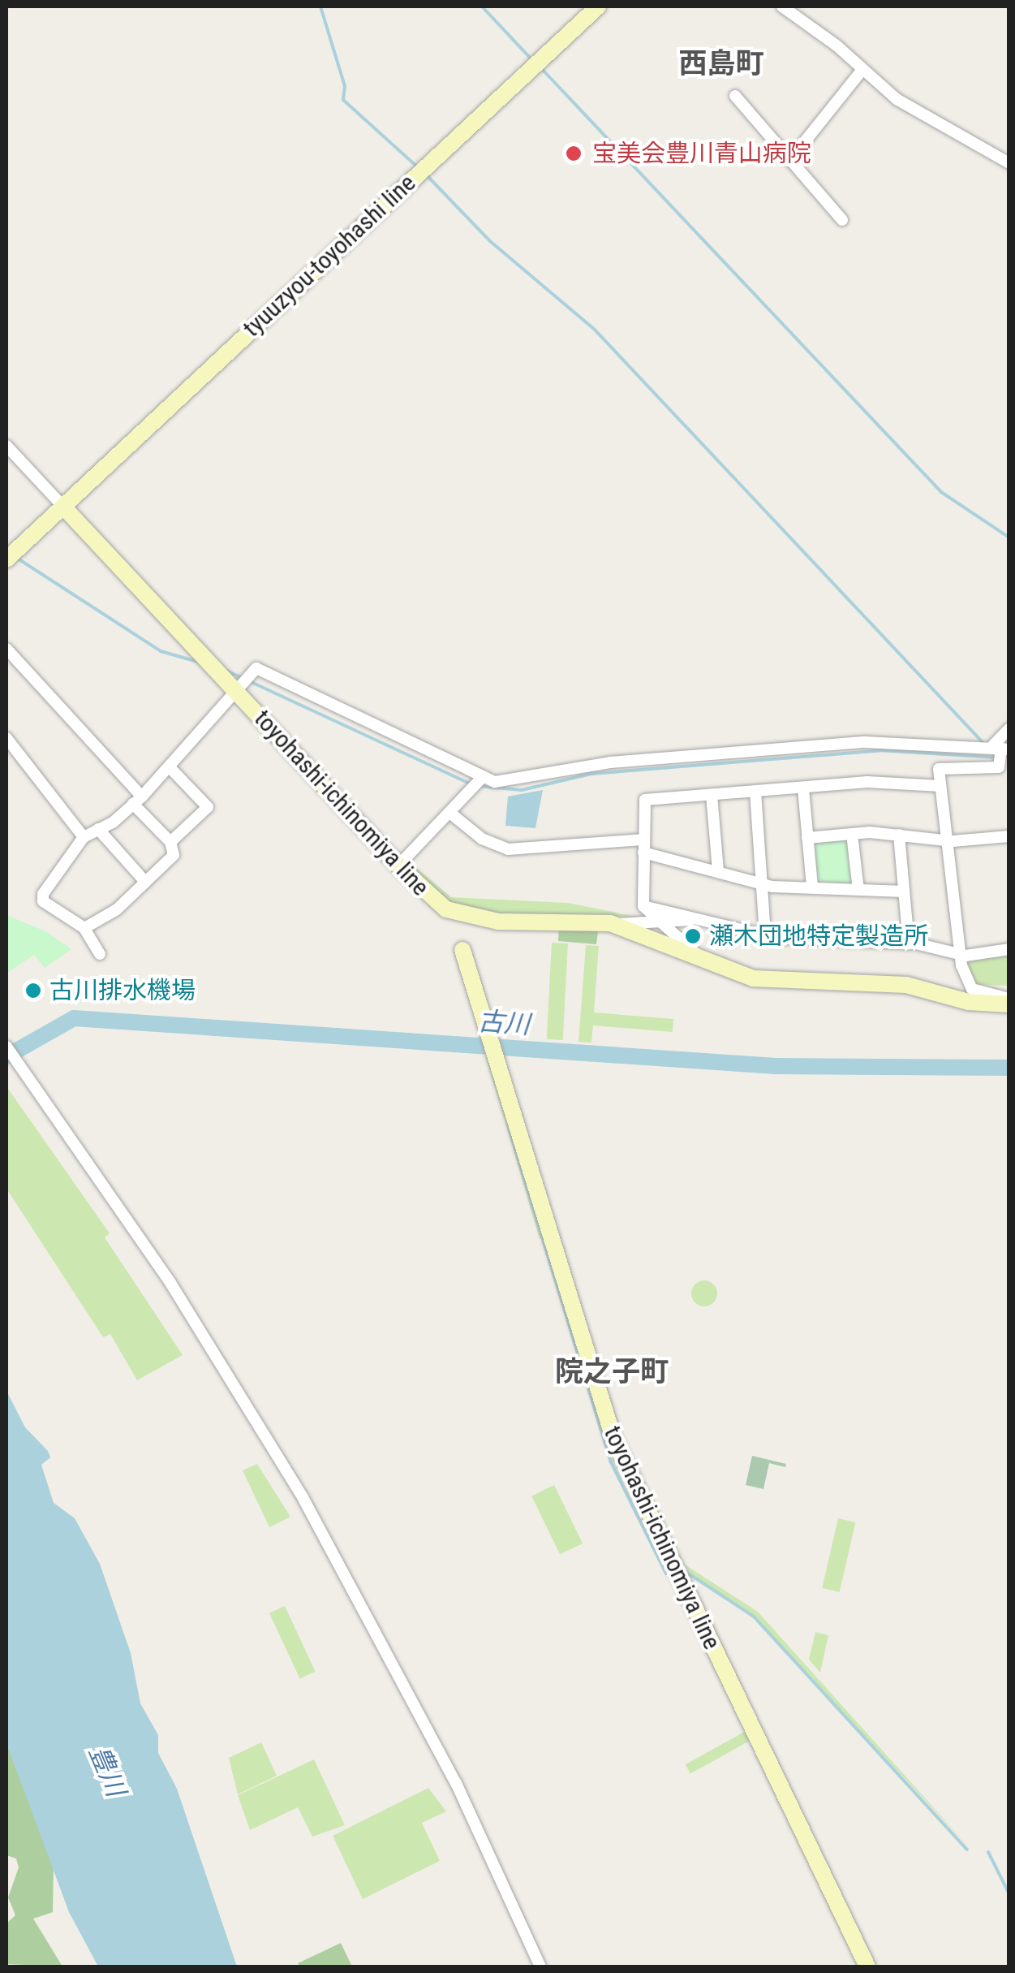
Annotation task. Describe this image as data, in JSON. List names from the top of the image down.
{
  "streets": {
    "main road": ["tyuuzyou-toyohashi line", "toyohashi-ichinomiya line"]
  },
  "crossings": [
    ["tyuuzyou-toyohashi line", "toyohashi-ichinomiya line"]
  ],
  "districts": ["西島町", "院之子町"],
  "water": ["古川", "豊川"],
  "places": ["宝美会豊川青山病院", "瀬木団地特定製造所", "古川排水機場"]
}
